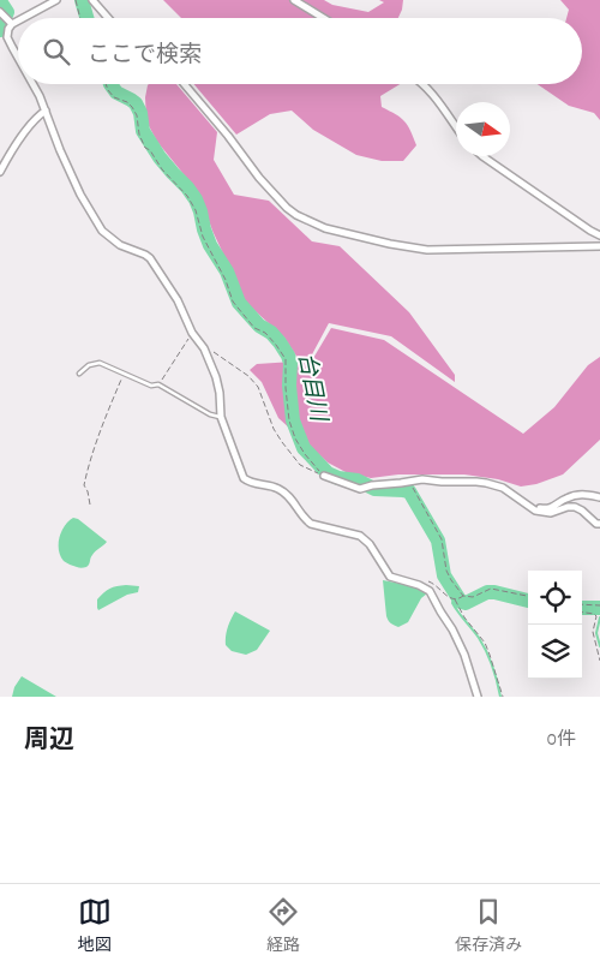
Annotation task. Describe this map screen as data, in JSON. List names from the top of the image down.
{
  "water": ["台目川"],
  "north": "right",
  "page": {
    "search": "ここで検索",
    "heading": ["周辺", "0件"],
    "nav": ["地図", "経路", "保存済み"]
  }
}
